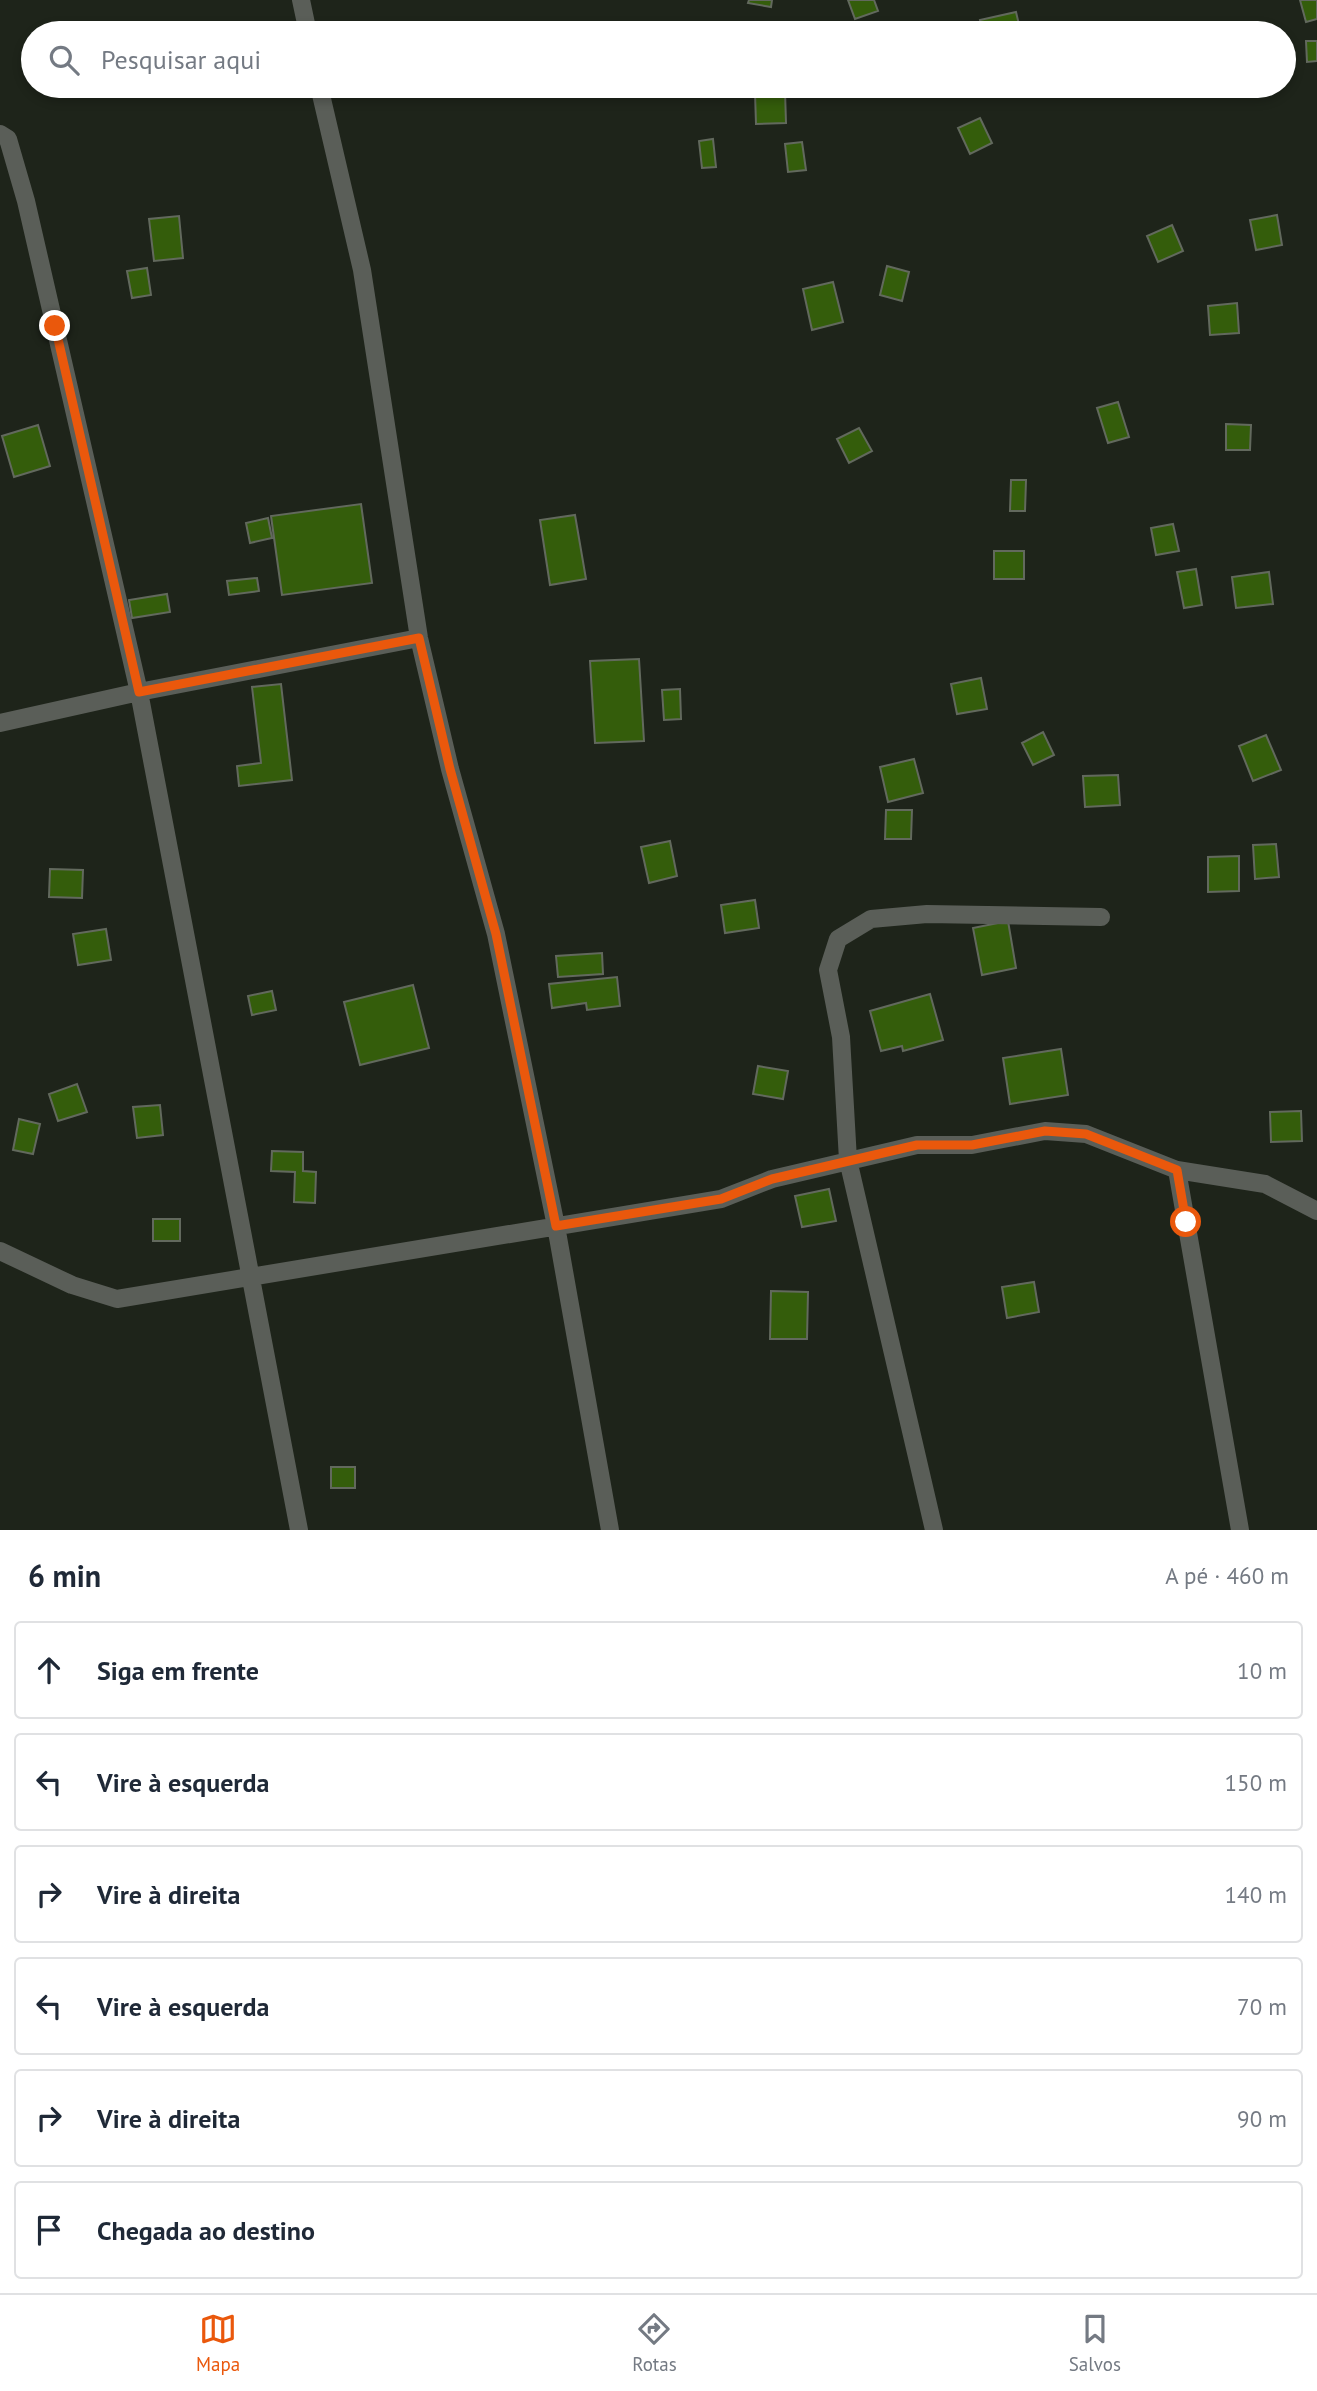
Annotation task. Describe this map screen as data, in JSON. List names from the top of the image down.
{
  "page": {
    "search": "Pesquisar aqui",
    "heading": ["6 min", "A pé · 460 m"],
    "list": [
      ["Siga em frente", "10 m"],
      ["Vire à esquerda", "150 m"],
      ["Vire à direita", "140 m"],
      ["Vire à esquerda", "70 m"],
      ["Vire à direita", "90 m"],
      "Chegada ao destino"
    ],
    "nav": ["Mapa", "Rotas", "Salvos"]
  }
}
